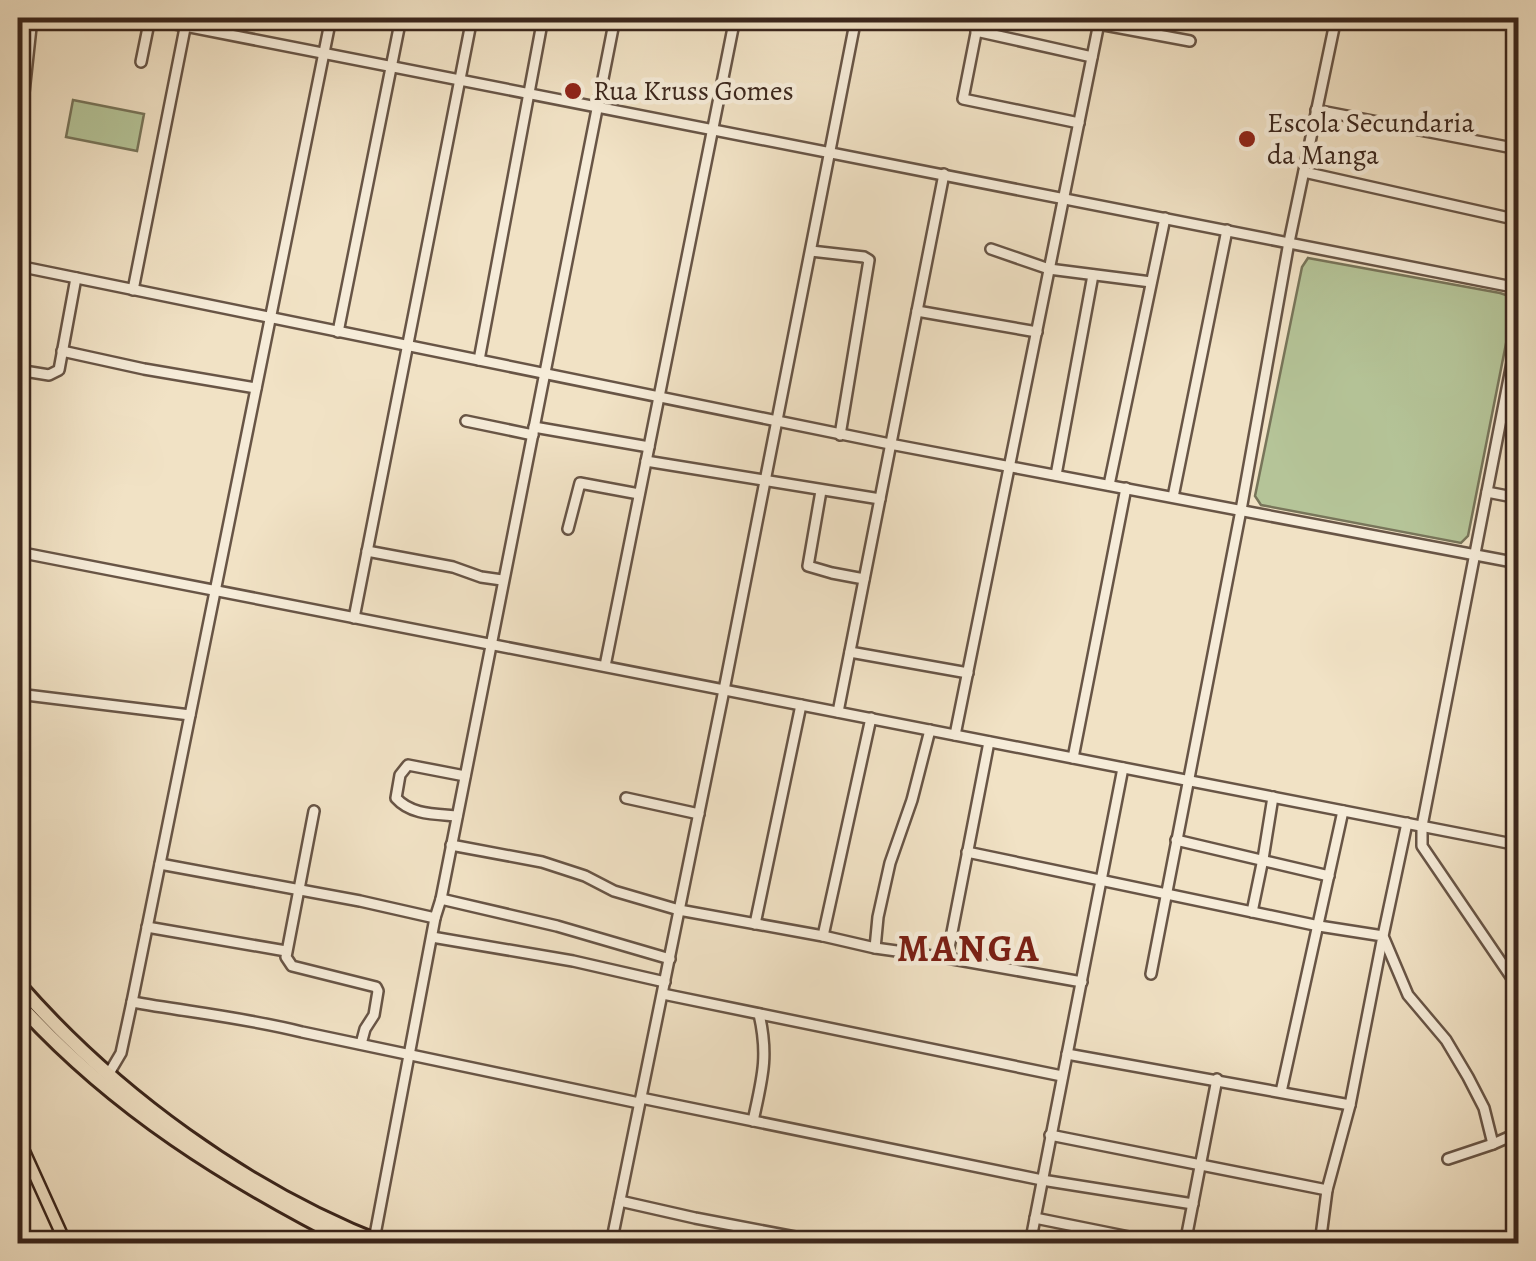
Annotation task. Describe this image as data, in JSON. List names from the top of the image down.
{
  "districts": ["MANGA"],
  "places": ["Rua Kruss Gomes", "Escola Secundaria da Manga"]
}
